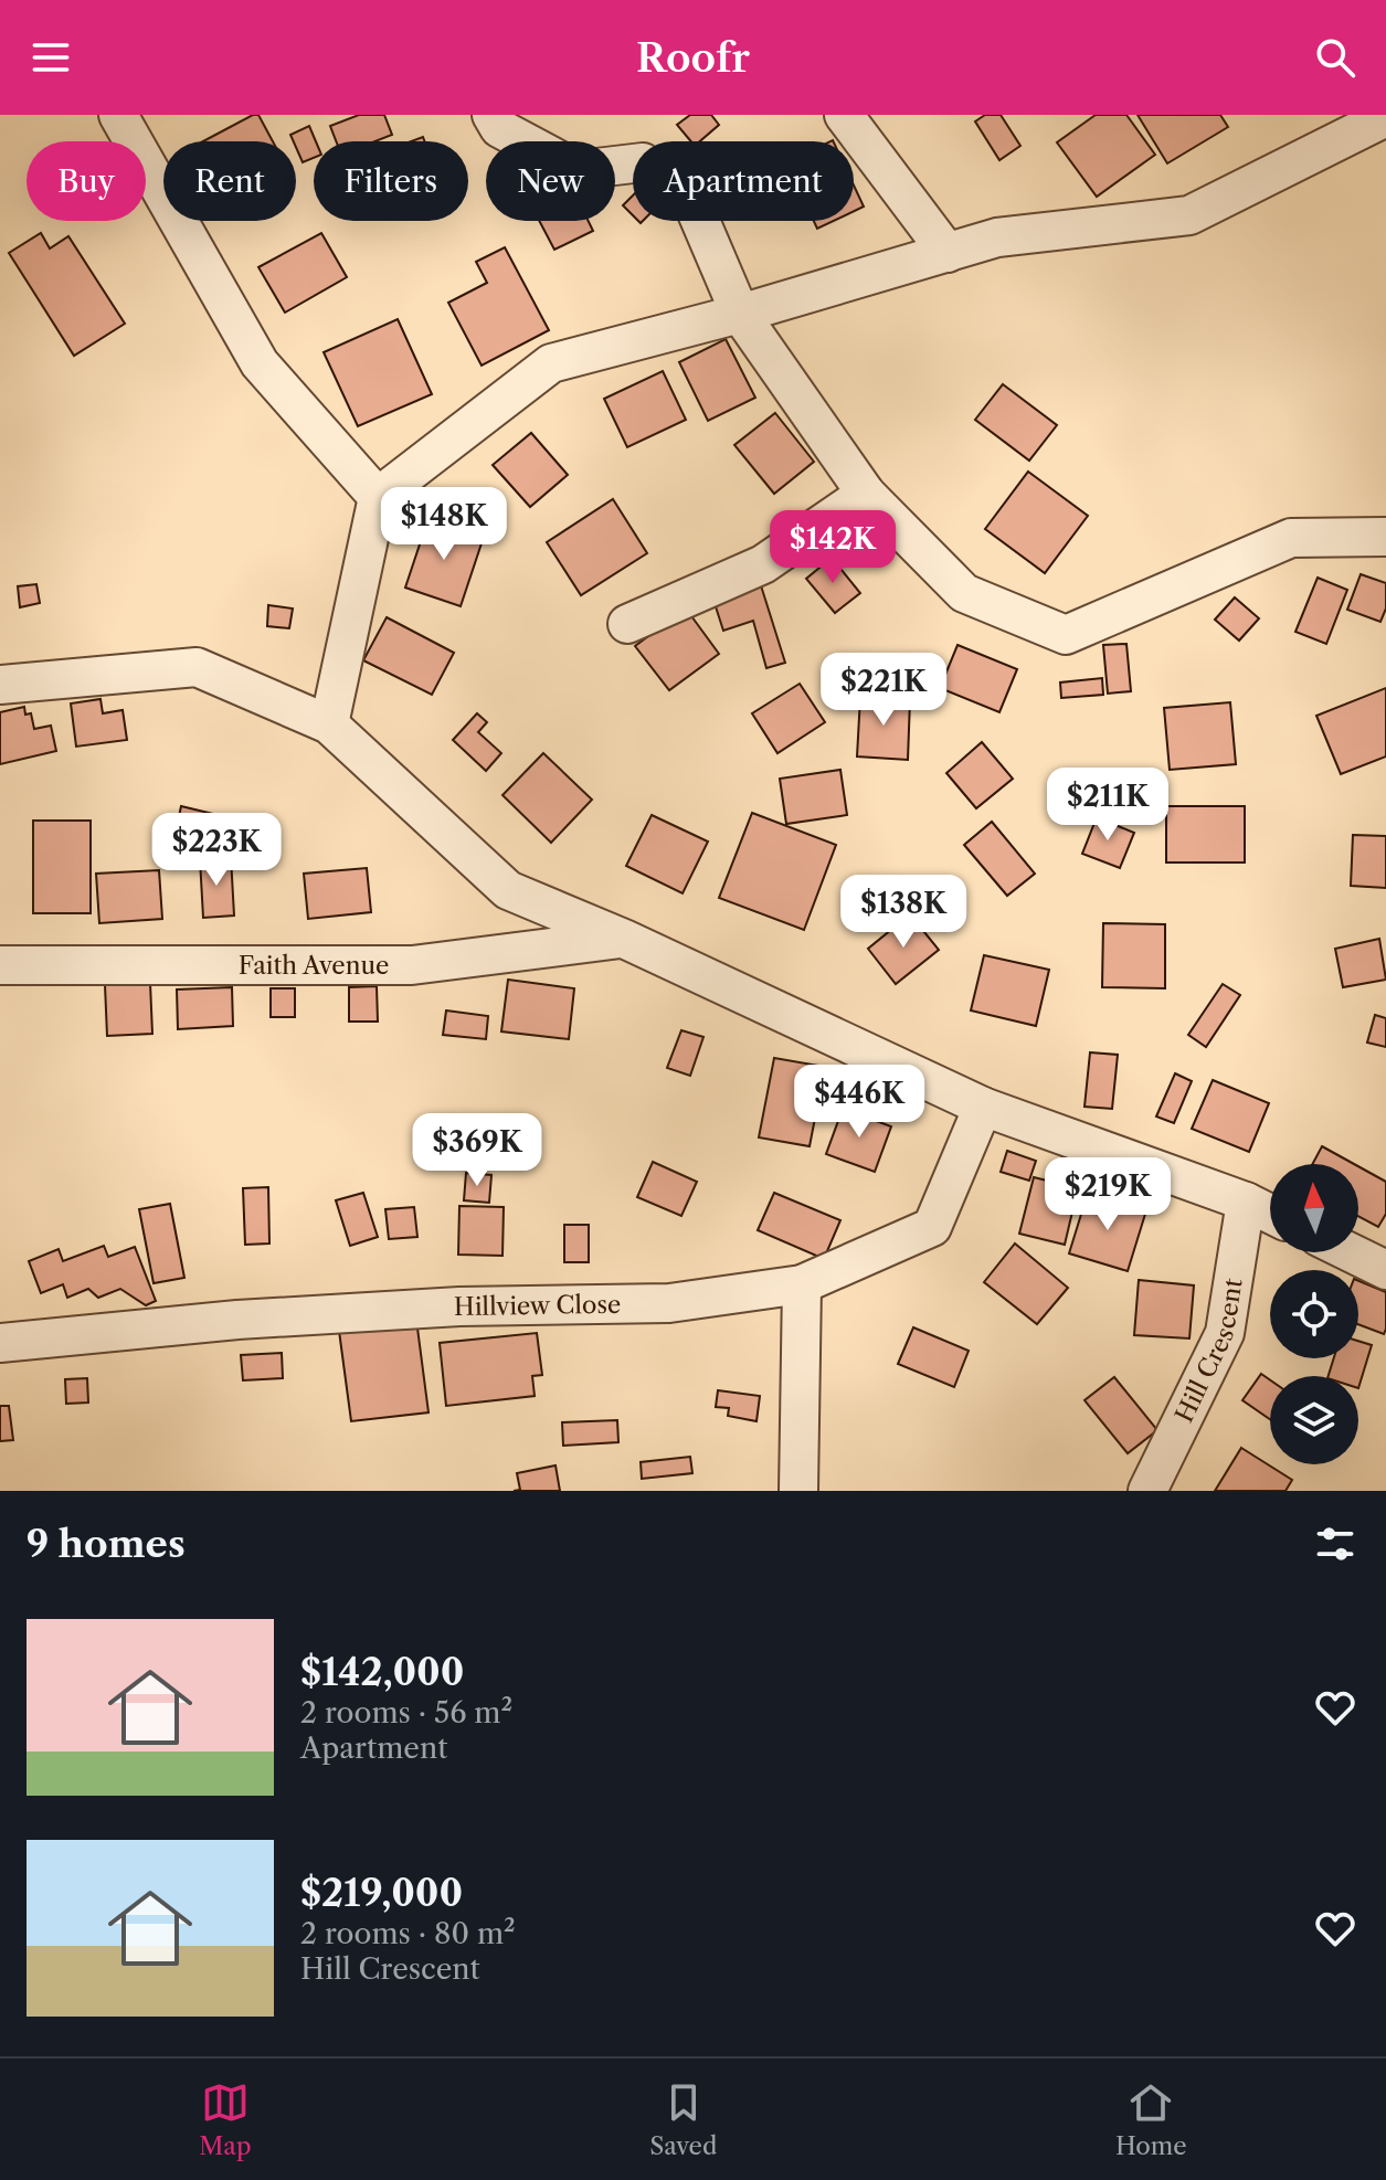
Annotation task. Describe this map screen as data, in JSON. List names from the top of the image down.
{
  "streets": {
    "street": ["Faith Avenue", "Hillview Close", "Hill Crescent"]
  },
  "north": "top",
  "page": {
    "header": "Roofr",
    "chip": [
      "Buy",
      "Rent",
      "Filters",
      "New",
      "Apartment"
    ],
    "price": [
      "$148K",
      "$142K",
      "$221K",
      "$211K",
      "$223K",
      "$138K",
      "$446K",
      "$369K",
      "$219K"
    ],
    "heading": "9 homes",
    "list": [
      {
        "name": "$142,000",
        "note": "2 rooms · 56 m² · Apartment"
      },
      {
        "name": "$219,000",
        "note": "2 rooms · 80 m² · Hill Crescent"
      }
    ],
    "tabs": ["Map", "Saved", "Home"]
  }
}
